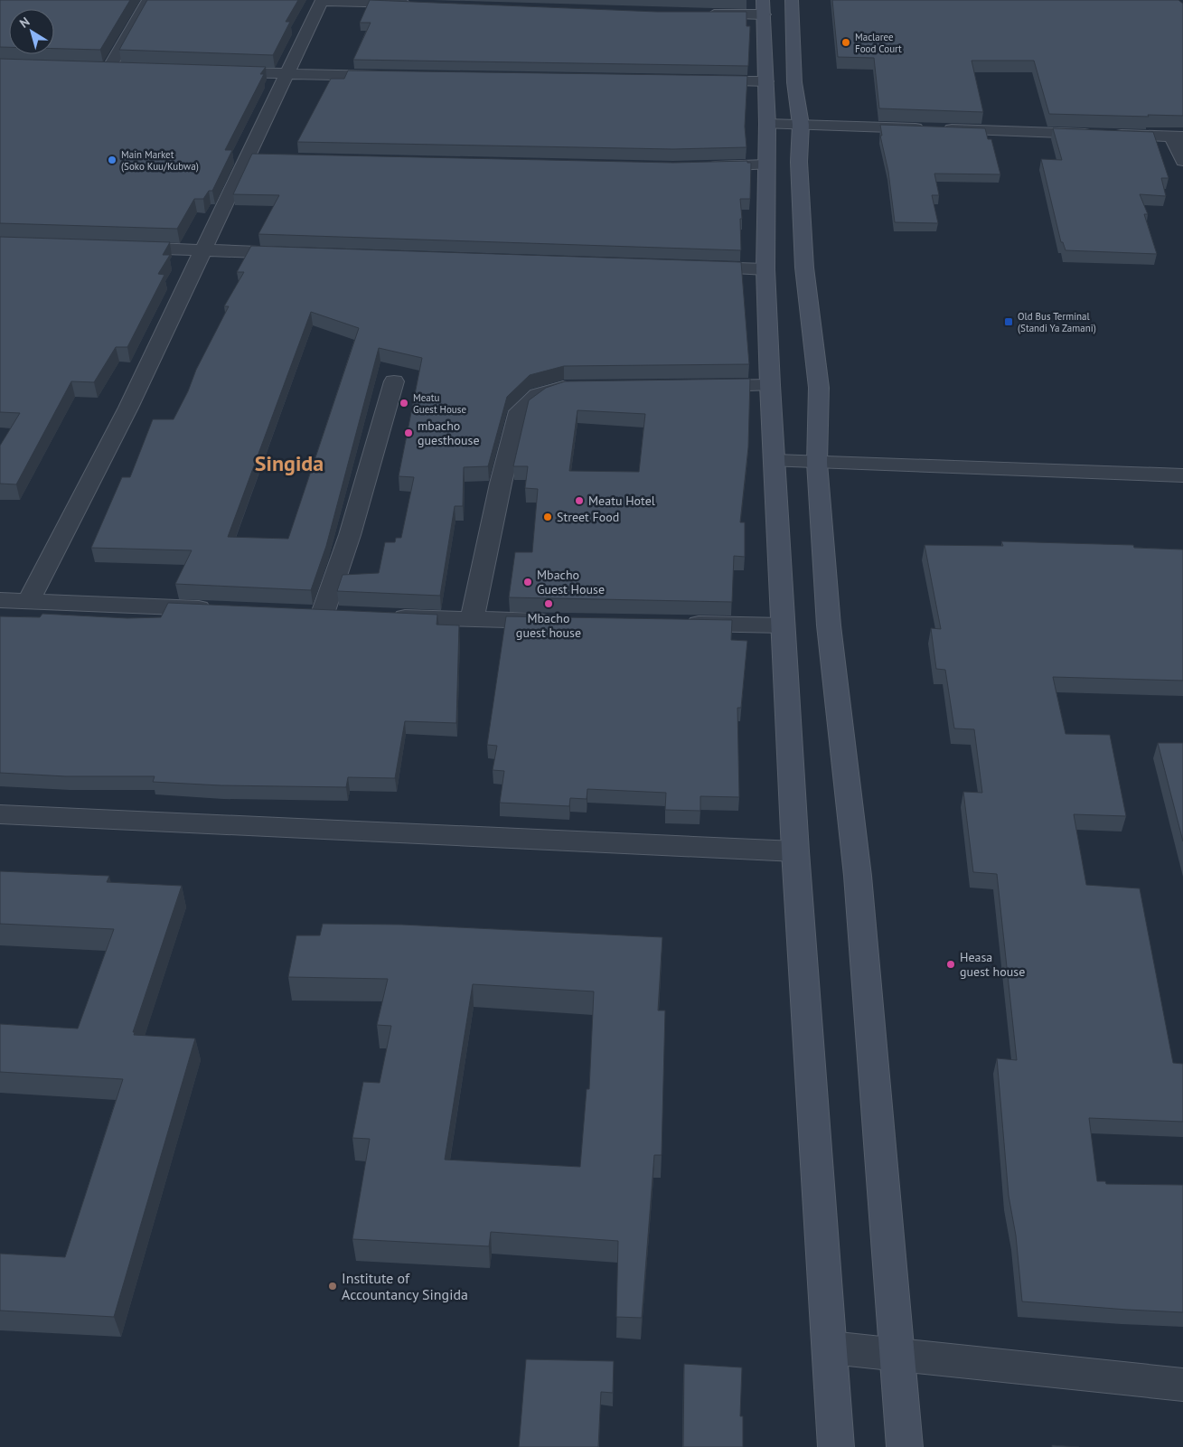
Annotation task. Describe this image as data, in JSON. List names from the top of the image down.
{
  "districts": ["Singida"],
  "places": {
    "other": [
      "Maclaree Food Court",
      "Main Market (Soko Kuu/Kubwa)",
      "Meatu Guest House",
      "mbacho guesthouse",
      "Meatu Hotel",
      "Street Food",
      "Mbacho Guest House",
      "Mbacho guest house",
      "Heasa guest house",
      "Institute of Accountancy Singida"
    ],
    "transit": ["Old Bus Terminal (Standi Ya Zamani)"]
  },
  "north": "top left"
}
